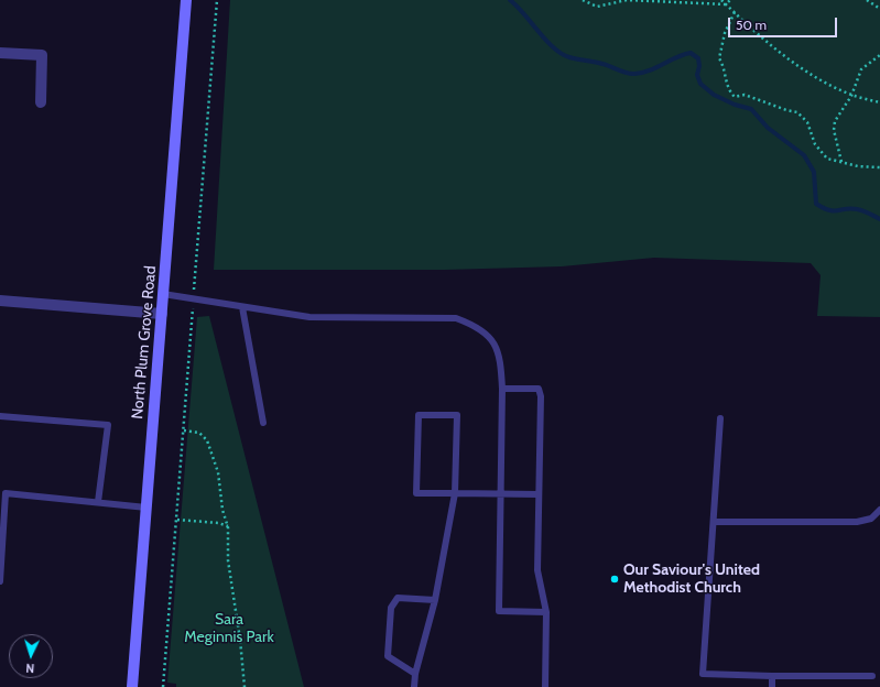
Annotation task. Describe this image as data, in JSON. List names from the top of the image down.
{
  "streets": {
    "street": ["North Plum Grove Road"]
  },
  "parks": ["Sara Meginnis Park"],
  "places": ["Our Saviour's United Methodist Church"],
  "scale_bar": "50 m",
  "north": "bottom"
}
